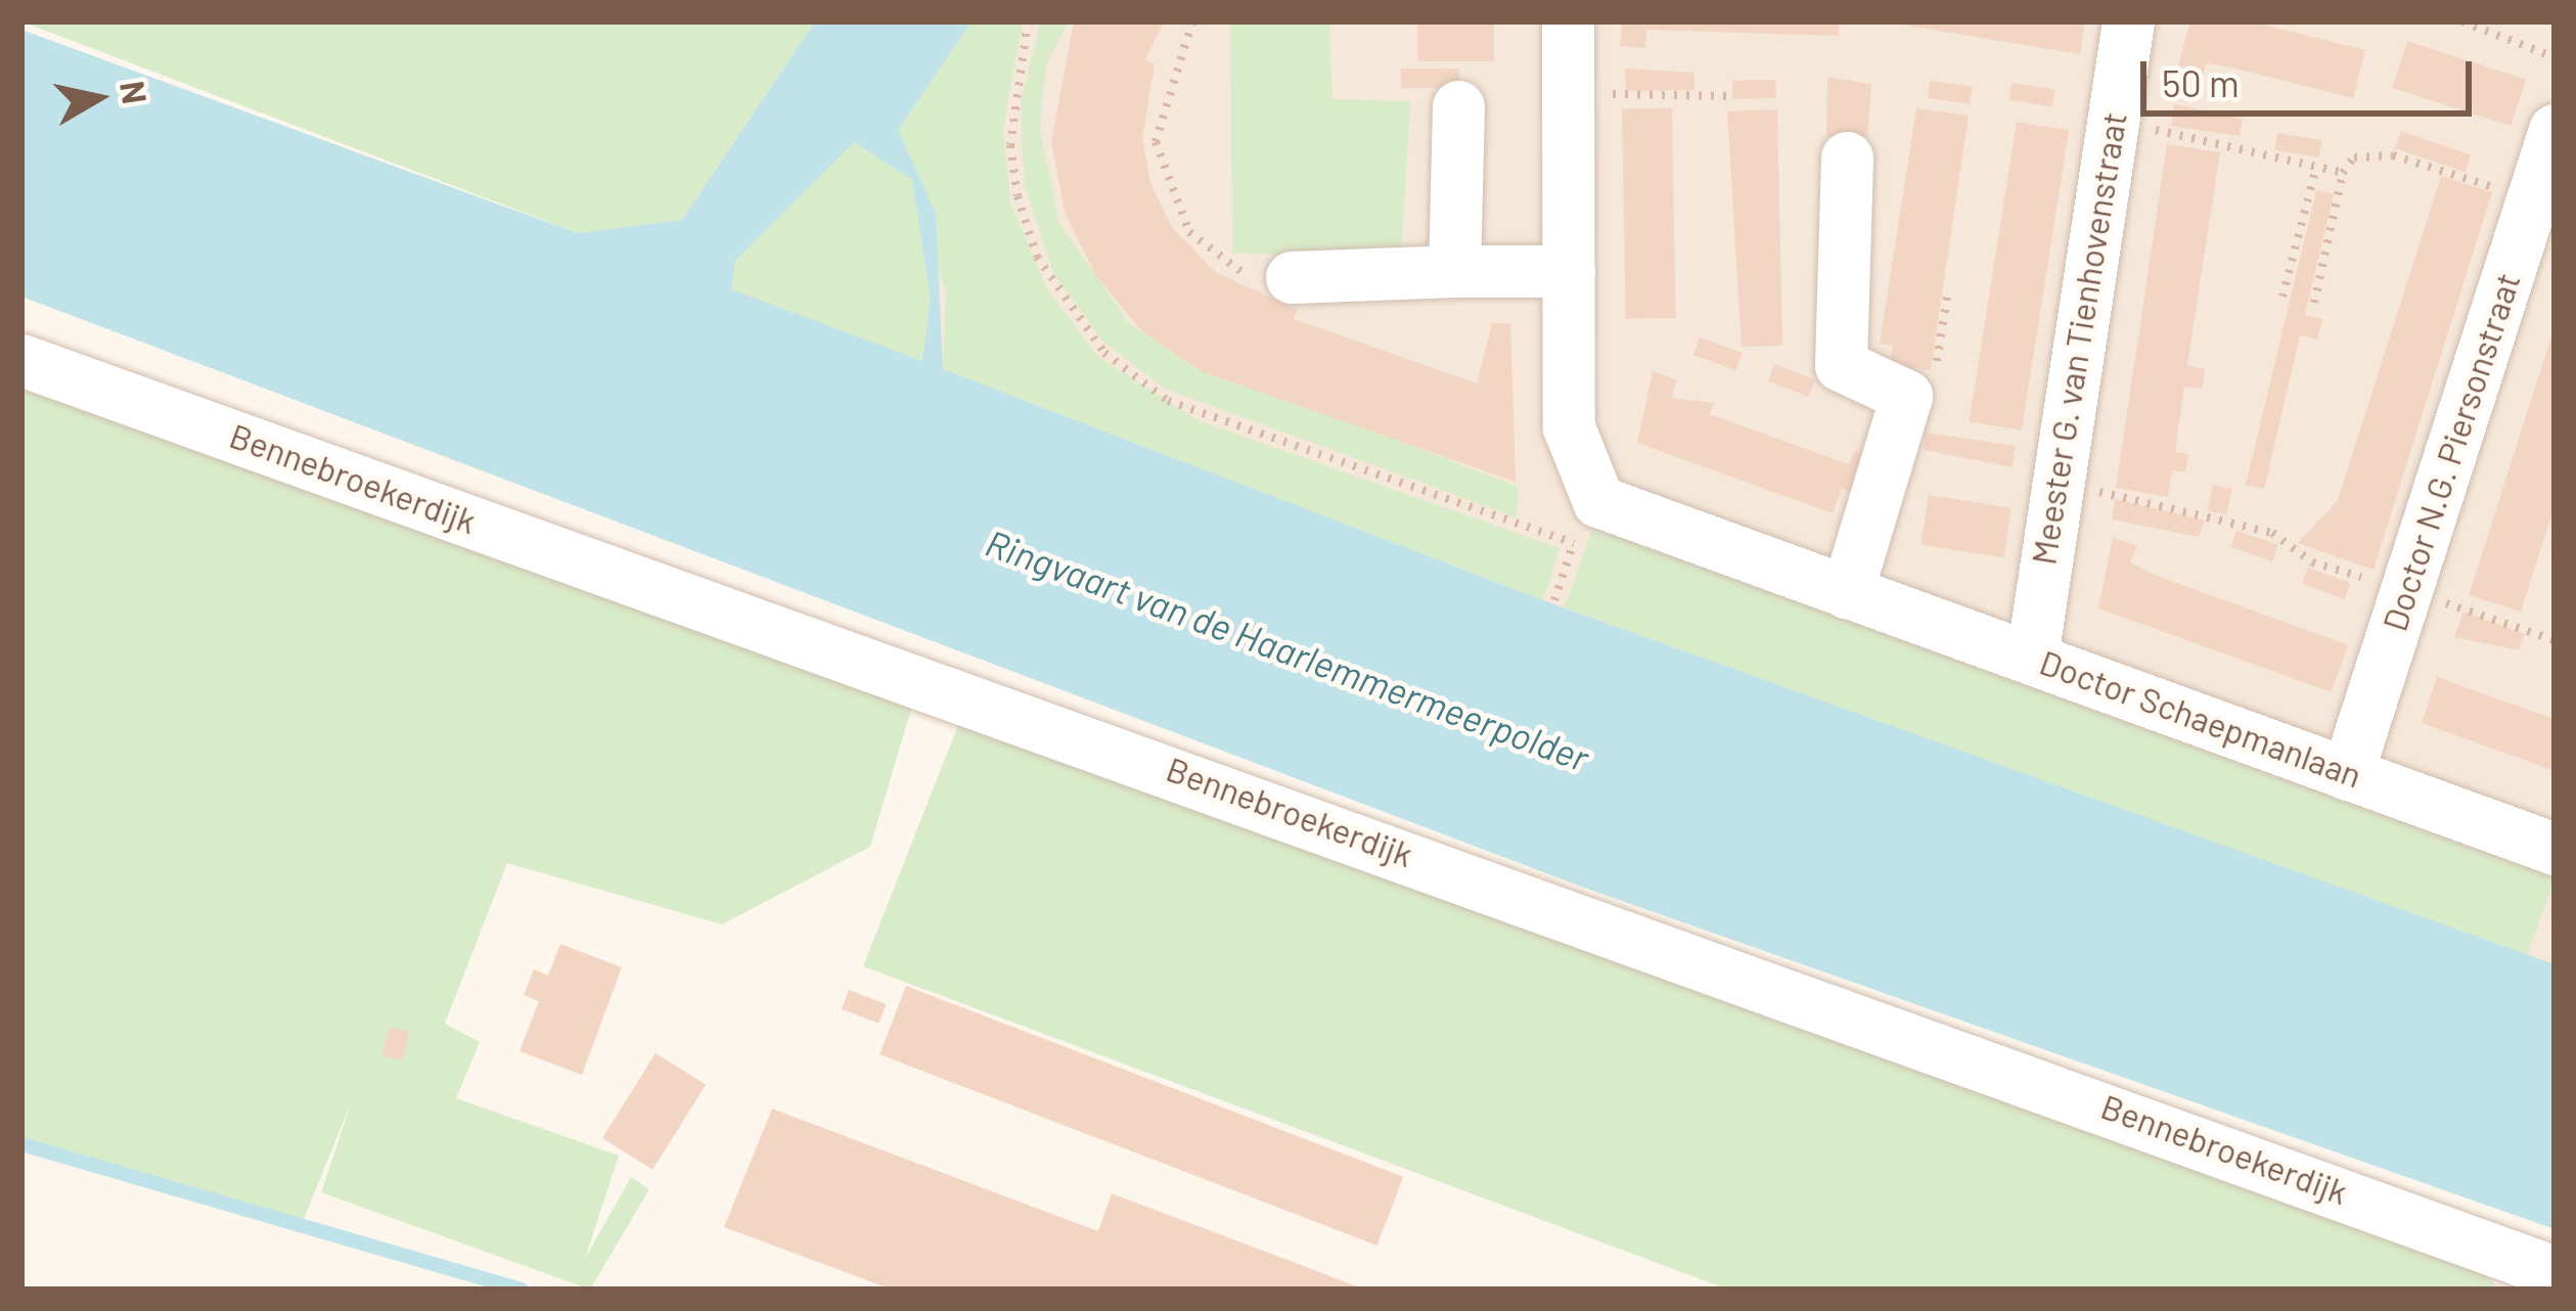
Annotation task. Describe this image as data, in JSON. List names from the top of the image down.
{
  "streets": {
    "street": [
      "Meester G. van Tienhovenstraat",
      "Doctor N.G. Piersonstraat",
      "Bennebroekerdijk",
      "Doctor Schaepmanlaan"
    ]
  },
  "crossings": [
    ["Meester G. van Tienhovenstraat", "Doctor Schaepmanlaan"],
    ["Doctor N.G. Piersonstraat", "Doctor Schaepmanlaan"]
  ],
  "water": ["Ringvaart van de Haarlemmermeerpolder"],
  "scale_bar": "50 m",
  "north": "right"
}
